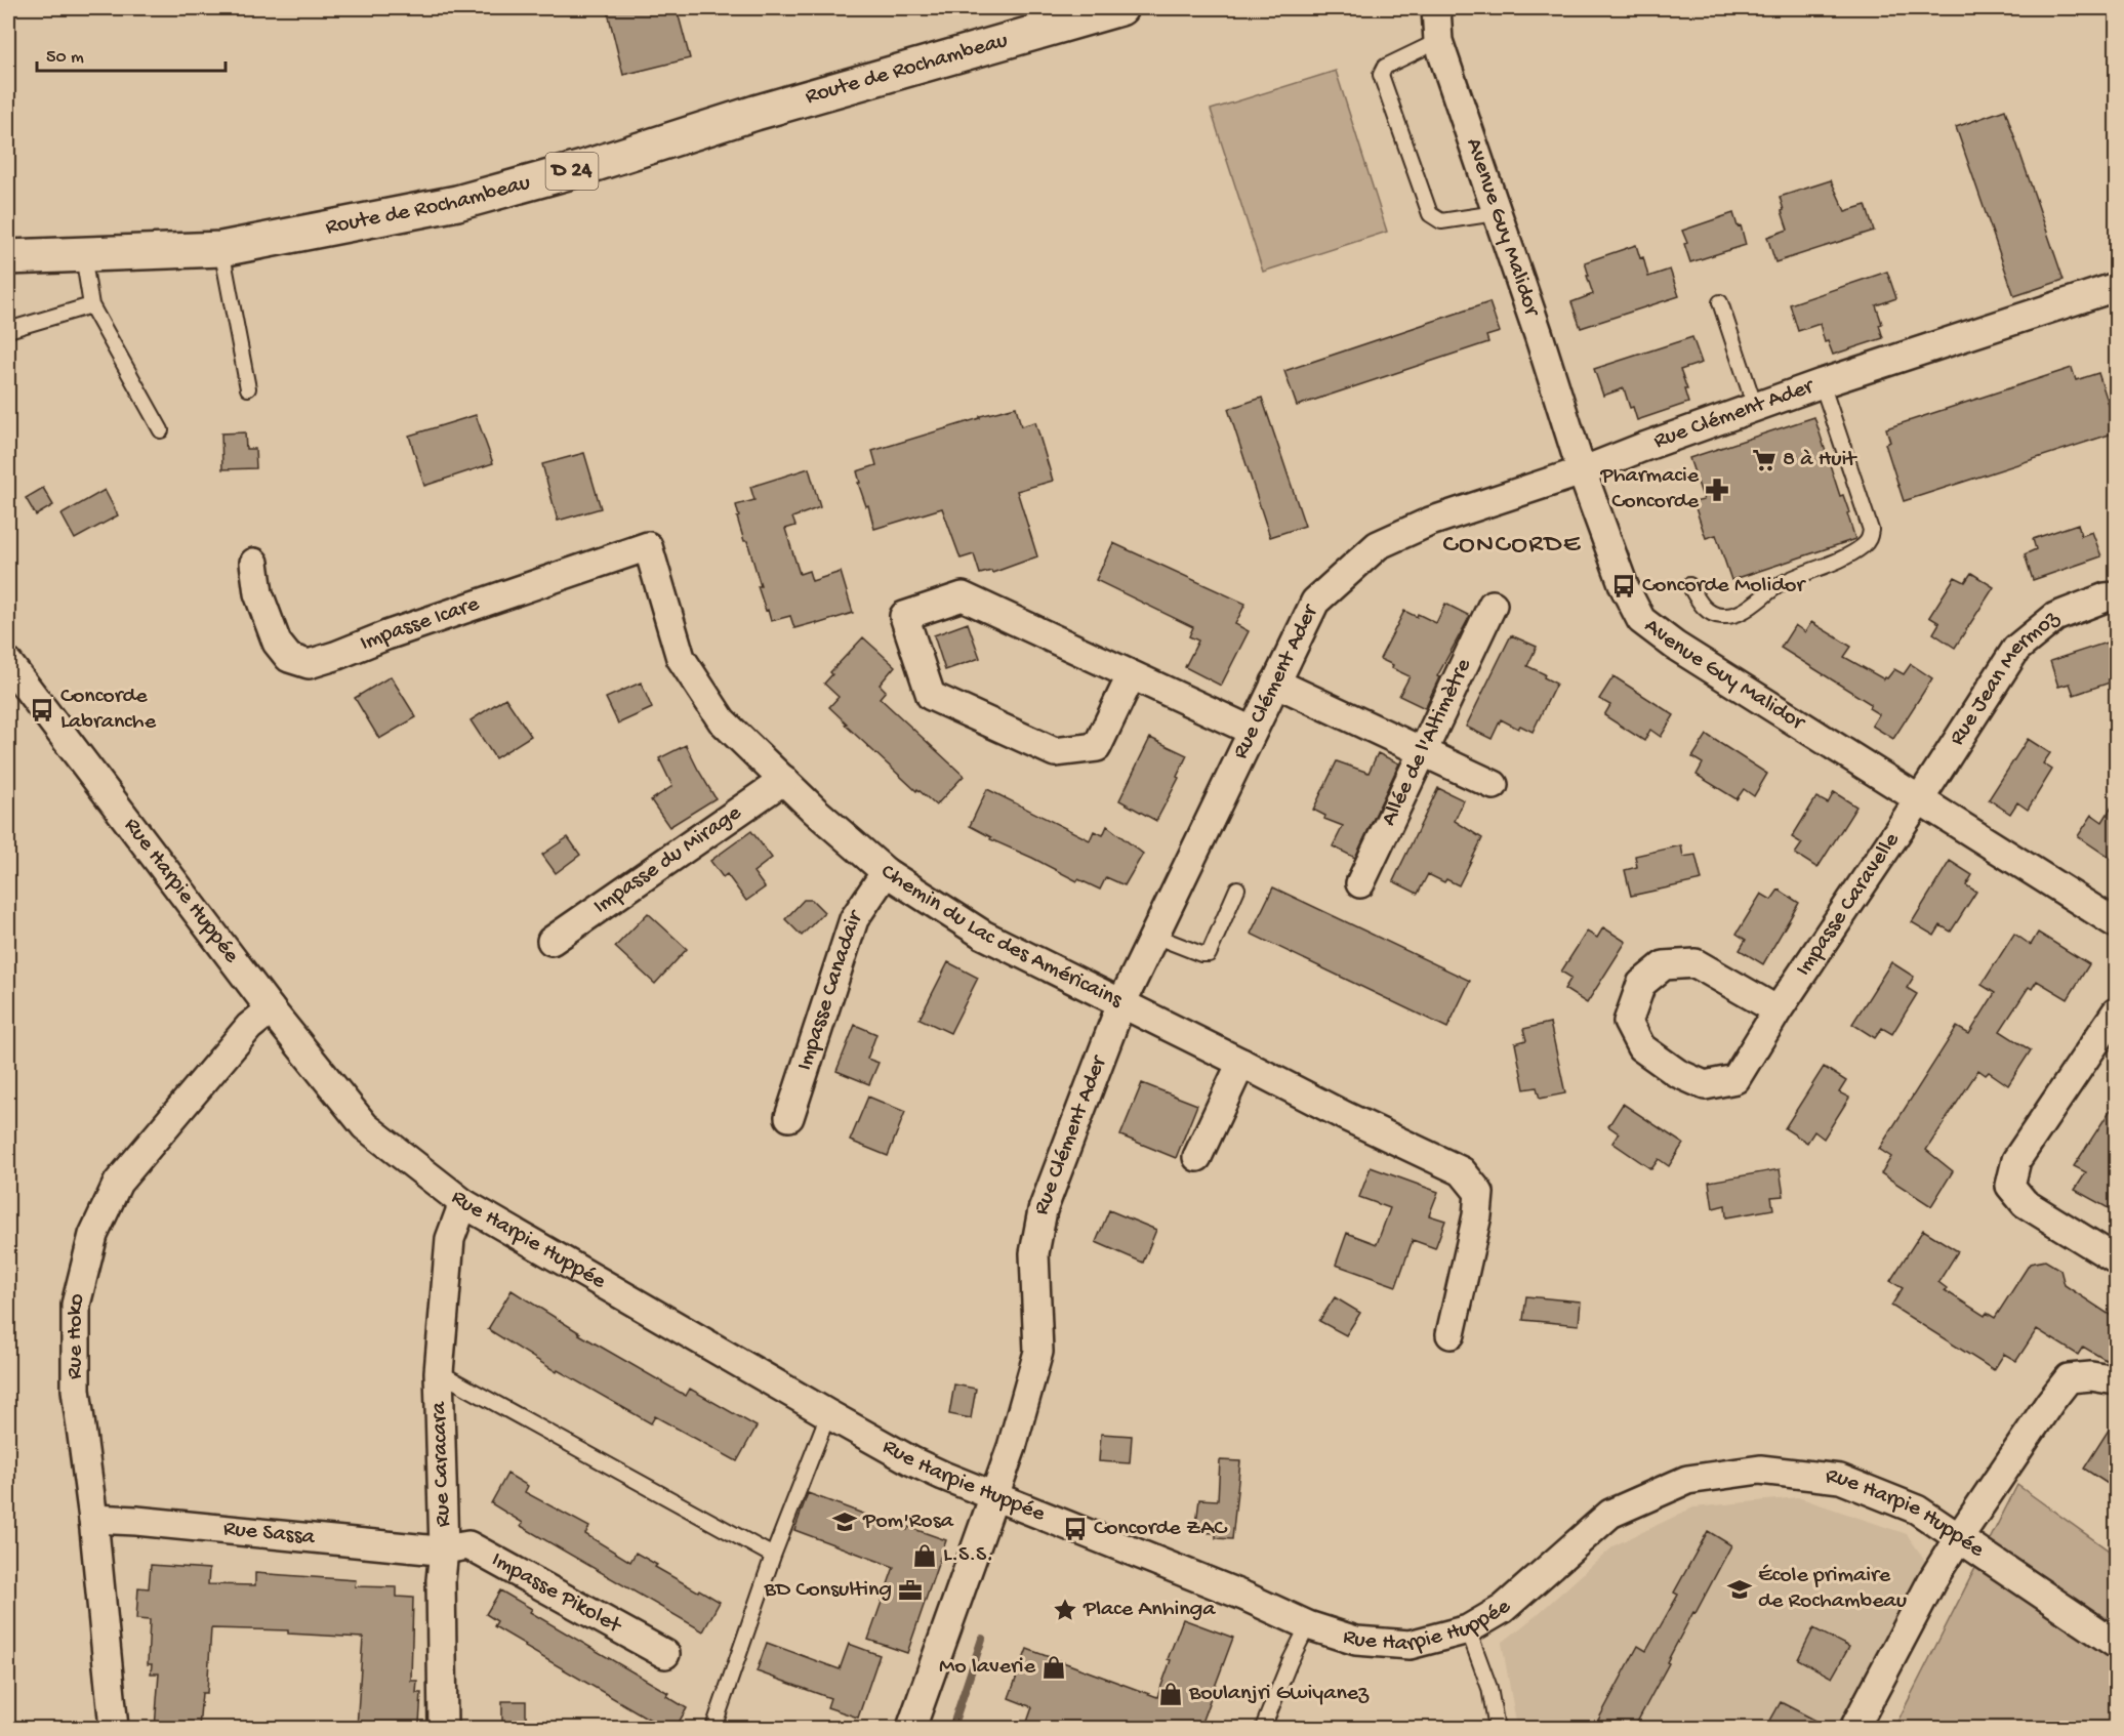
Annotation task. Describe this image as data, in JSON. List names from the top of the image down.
{
  "streets": {
    "main road": ["Route de Rochambeau", "D 24"],
    "street": [
      "Avenue Guy Malidor",
      "Rue Clément Ader",
      "Impasse Icare",
      "Rue Jean Mermoz",
      "Allée de l'Altimètre",
      "Impasse du Mirage",
      "Rue Harpie Huppée",
      "Impasse Caravelle",
      "Chemin du Lac des Américains",
      "Impasse Canadair",
      "Rue Hoko",
      "Rue Caracara",
      "Rue Sassa",
      "Impasse Pikolet"
    ]
  },
  "crossings": [
    ["Avenue Guy Malidor", "Rue Clément Ader"],
    ["Avenue Guy Malidor", "Rue Jean Mermoz"],
    ["Avenue Guy Malidor", "Impasse Caravelle"],
    ["Rue Clément Ader", "Rue Harpie Huppée"],
    ["Rue Clément Ader", "Chemin du Lac des Américains"],
    ["Impasse Icare", "Chemin du Lac des Américains"],
    ["Rue Jean Mermoz", "Impasse Caravelle"],
    ["Impasse du Mirage", "Chemin du Lac des Américains"],
    ["Rue Harpie Huppée", "Rue Hoko"],
    ["Rue Harpie Huppée", "Rue Caracara"],
    ["Chemin du Lac des Américains", "Impasse Canadair"],
    ["Rue Hoko", "Rue Sassa"],
    ["Rue Caracara", "Rue Sassa"],
    ["Rue Caracara", "Impasse Pikolet"],
    ["Rue Sassa", "Impasse Pikolet"]
  ],
  "districts": ["CONCORDE"],
  "places": {
    "supermarket": ["8 à Huit"],
    "pharmacy": ["Pharmacie Concorde"],
    "bus stop": ["Concorde Molidor", "Concorde Labranche", "Concorde ZAC"],
    "school or university": ["Pom'Rosa", "École primaire de Rochambeau"],
    "shop": ["L.S.S.", "Mo laverie", "Boulanjri Gwiyanez"],
    "office": ["BD Consulting"],
    "place": ["Place Anhinga"]
  },
  "scale_bar": "50 m"
}
